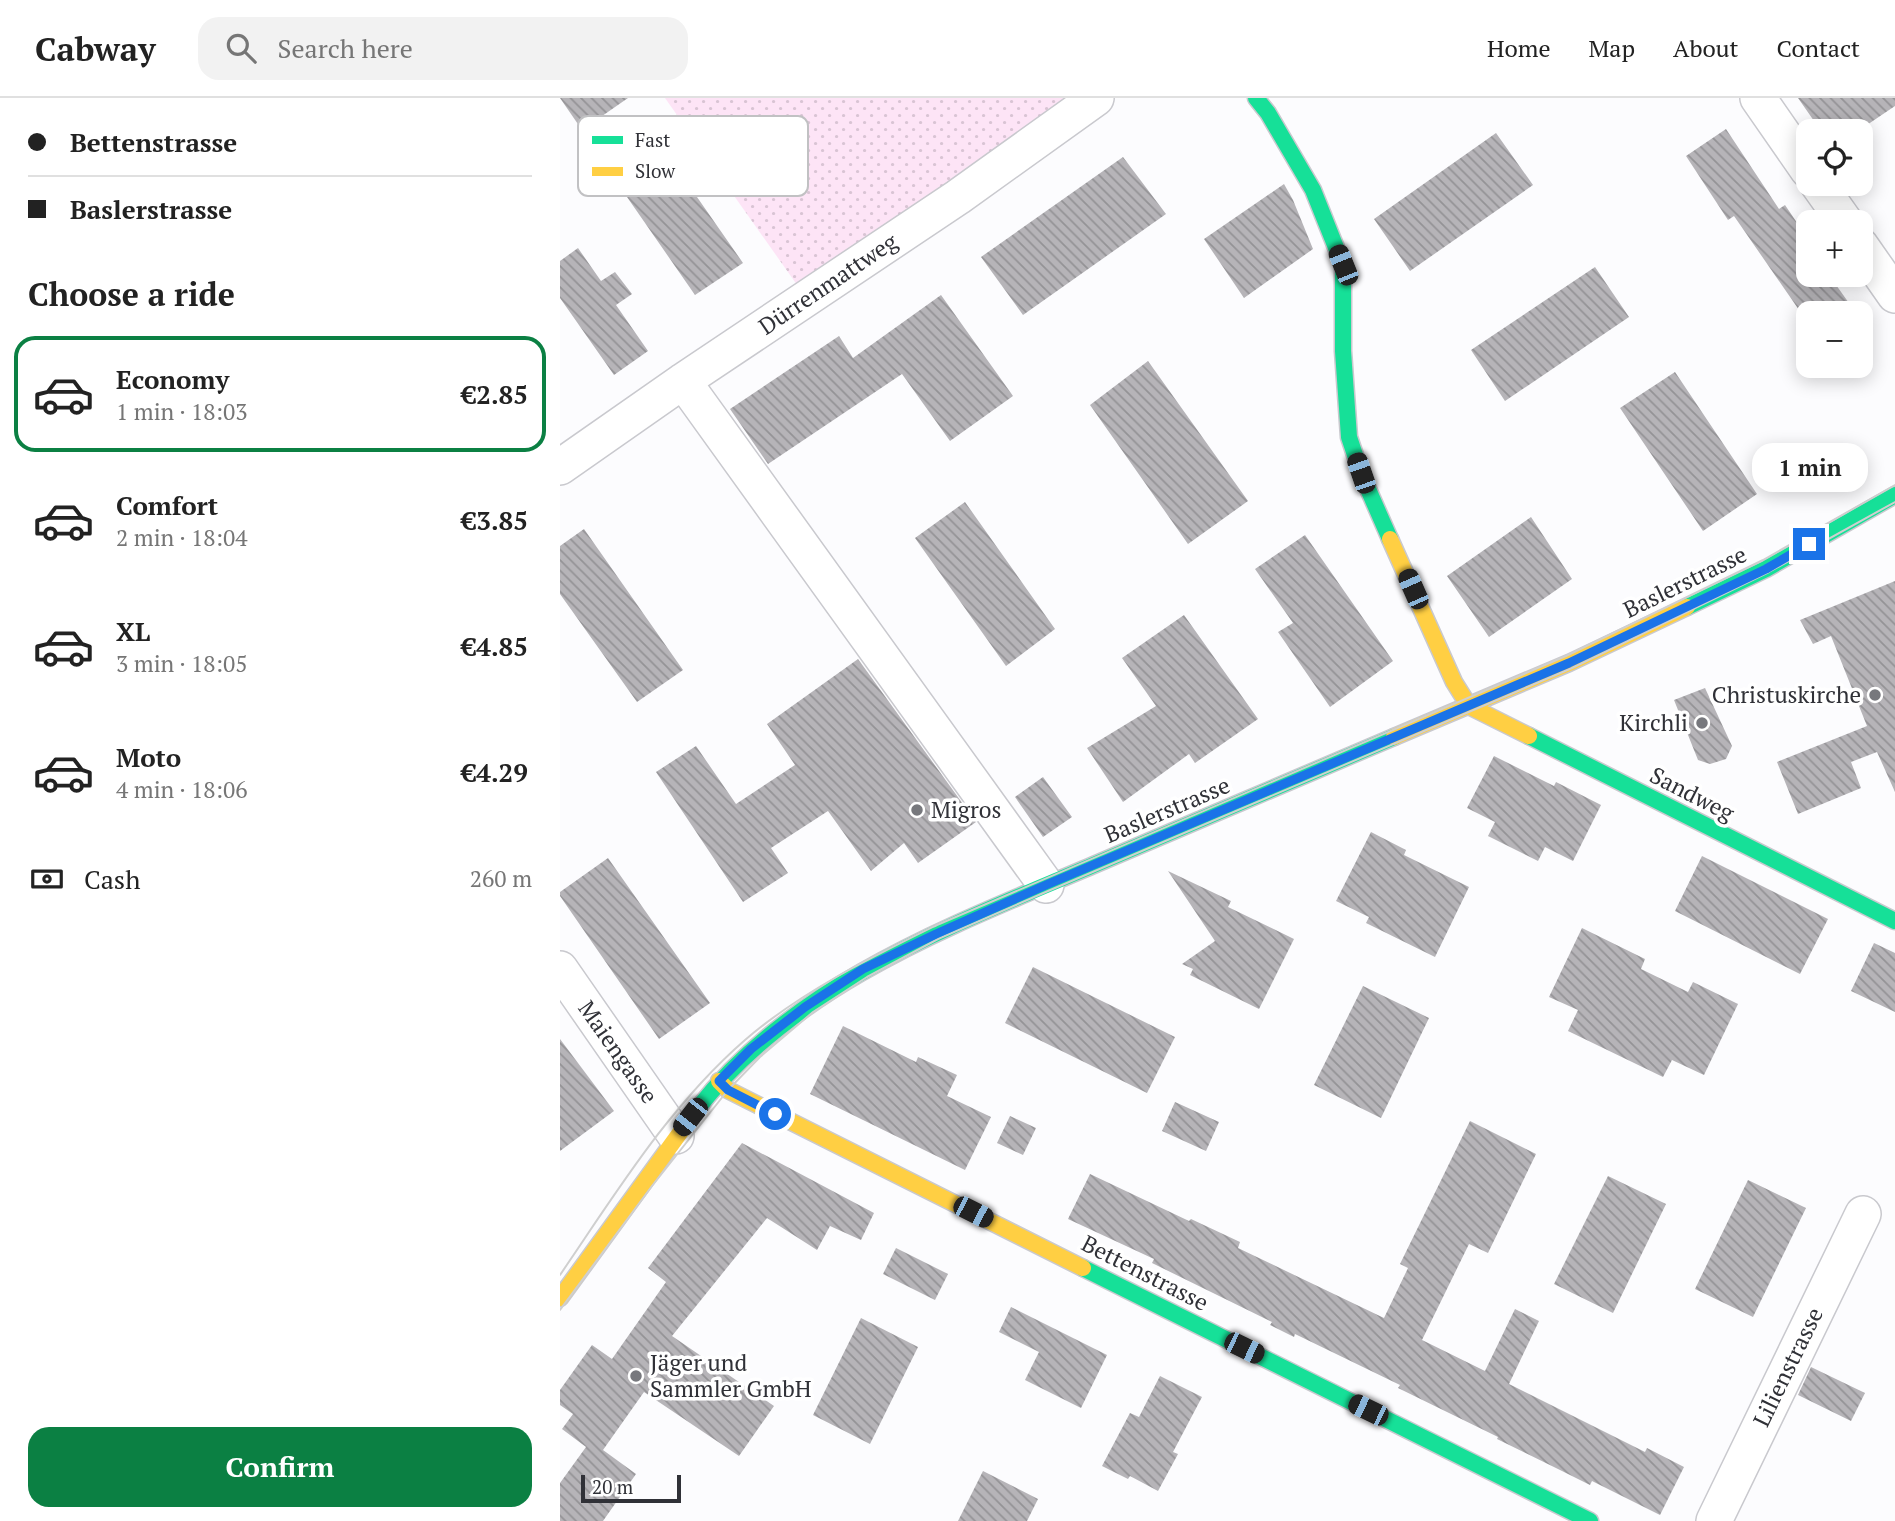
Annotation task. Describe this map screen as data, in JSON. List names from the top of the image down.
{
  "streets": {
    "street": [
      "Dürrenmattweg",
      "Baslerstrasse",
      "Sandweg",
      "Maiengasse",
      "Bettenstrasse",
      "Lilienstrasse"
    ]
  },
  "crossings": [
    ["Baslerstrasse", "Sandweg"],
    ["Baslerstrasse", "Maiengasse"],
    ["Baslerstrasse", "Bettenstrasse"]
  ],
  "places": [
    "Christuskirche",
    "Kirchli",
    "Migros",
    "Jäger und Sammler GmbH"
  ],
  "legend": ["Fast", "Slow"],
  "scale_bar": "20 m",
  "page": {
    "header": "Cabway",
    "search": "Search here",
    "nav": [
      "Home",
      "Map",
      "About",
      "Contact"
    ],
    "banner": ["Bettenstrasse", "Baslerstrasse"],
    "map_buttons": ["+", "−"],
    "heading": "Choose a ride",
    "list": [
      {
        "name": "Economy",
        "note": "1 min · 18:03",
        "value": "€2.85"
      },
      {
        "name": "Comfort",
        "note": "2 min · 18:04",
        "value": "€3.85"
      },
      {
        "name": "XL",
        "note": "3 min · 18:05",
        "value": "€4.85"
      },
      {
        "name": "Moto",
        "note": "4 min · 18:06",
        "value": "€4.29"
      }
    ],
    "bubble": "1 min",
    "pay": ["Cash", "260 m"],
    "buttons": "Confirm",
    "scale": "20 m"
  }
}
